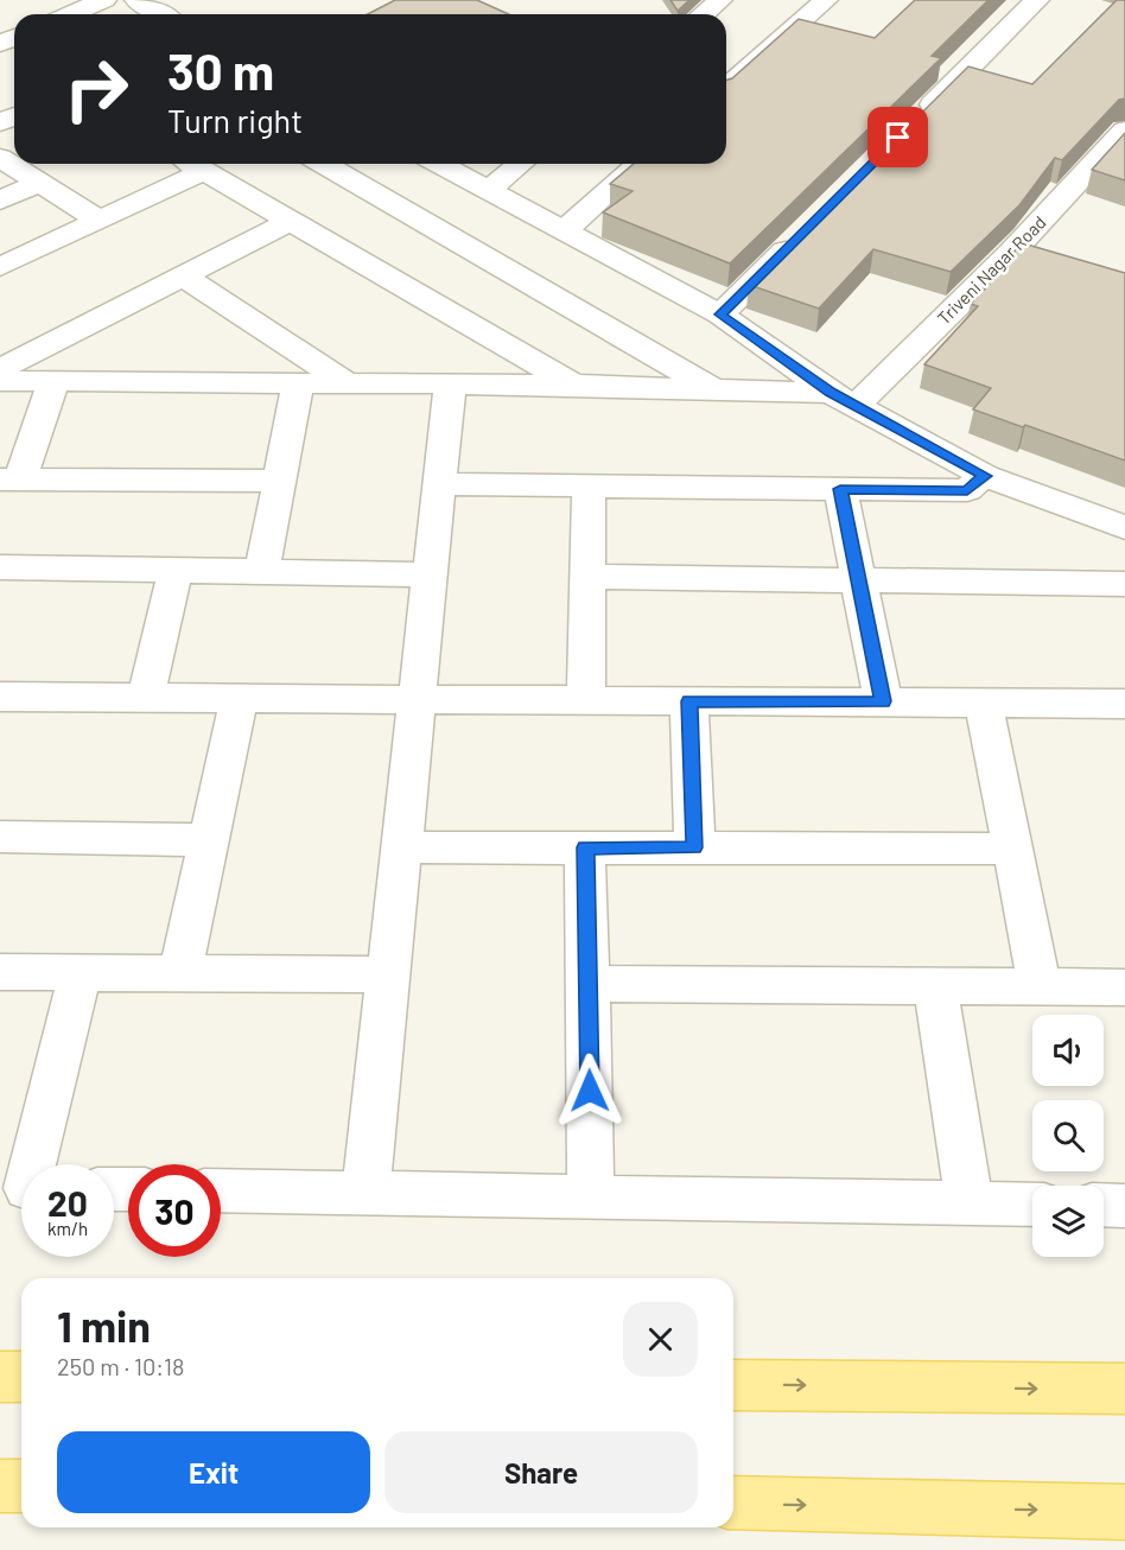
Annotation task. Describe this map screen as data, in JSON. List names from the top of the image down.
{
  "streets": {
    "street": ["Triveni Nagar Road"]
  },
  "page": {
    "turn": ["30 m", "Turn right"],
    "speed": "20 km/h",
    "limit": "30",
    "heading": ["1 min", "250 m · 10:18"],
    "buttons": ["Exit", "Share"]
  }
}
